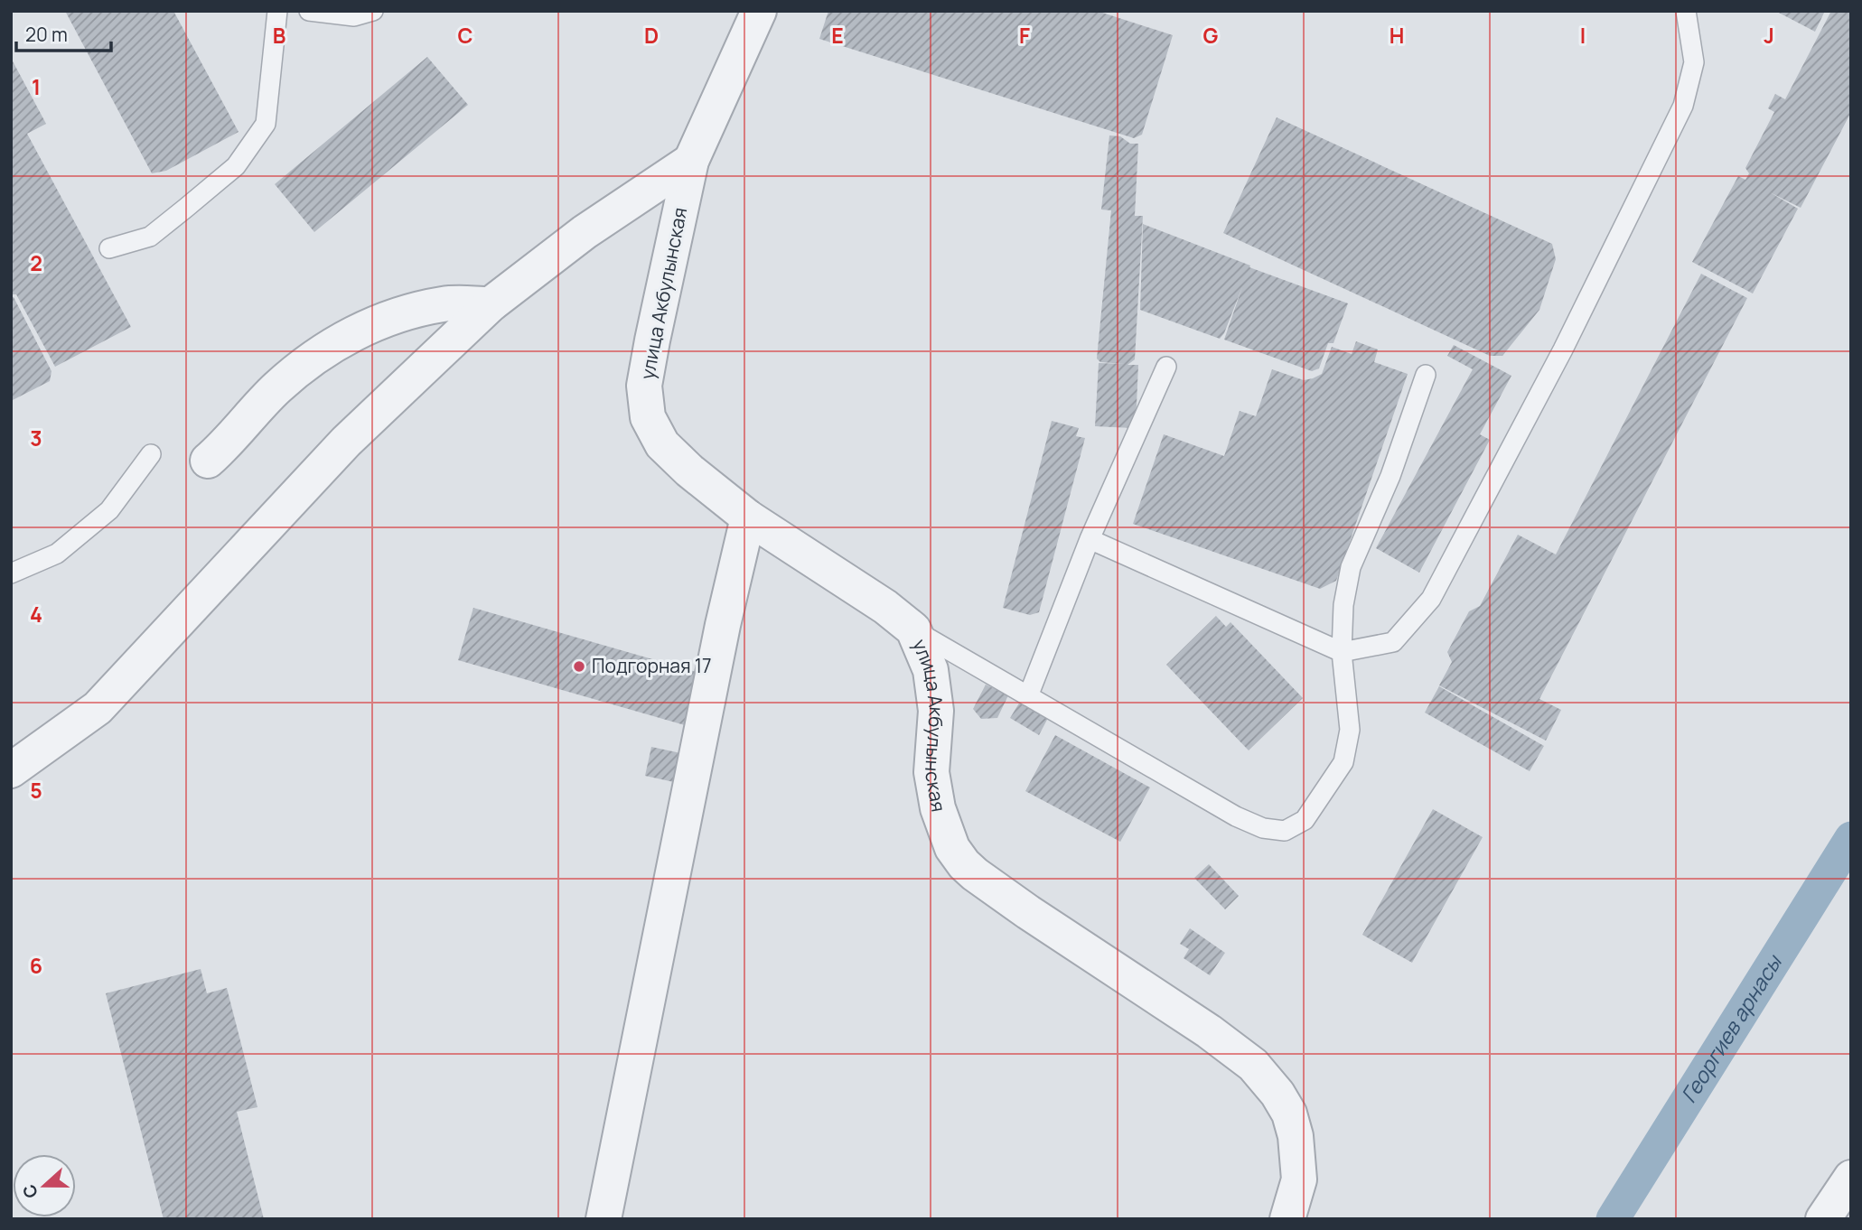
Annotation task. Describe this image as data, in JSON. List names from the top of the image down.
{
  "streets": {
    "street": ["улица Акбулынская"]
  },
  "water": ["Георгиев арнасы"],
  "places": ["Подгорная 17"],
  "scale_bar": "20 m",
  "north": "left",
  "grid": {
    "columns": [
      "B",
      "C",
      "D",
      "E",
      "F",
      "G",
      "H",
      "I",
      "J"
    ],
    "rows": [
      "1",
      "2",
      "3",
      "4",
      "5",
      "6"
    ]
  }
}
